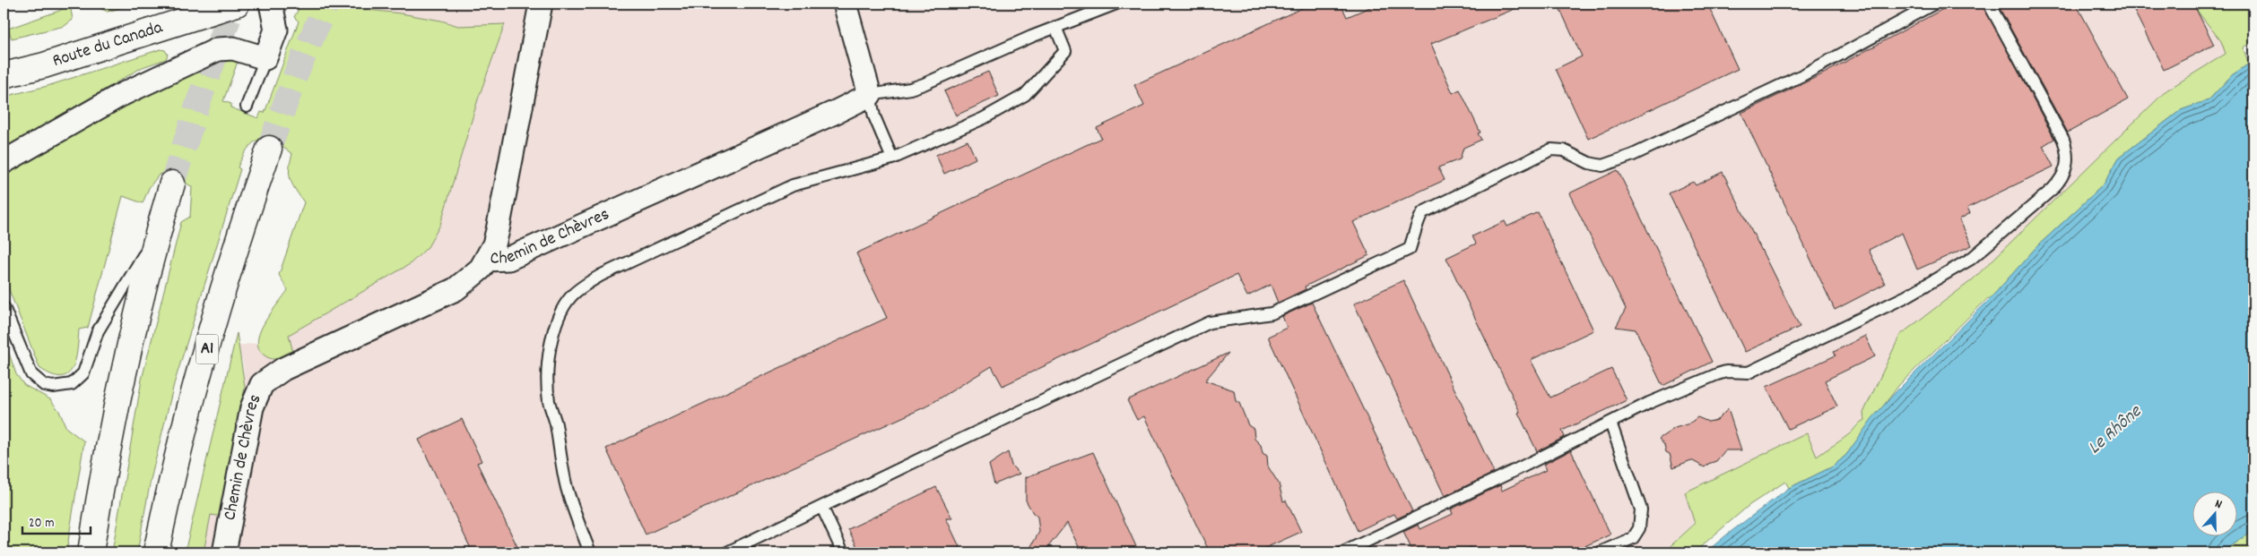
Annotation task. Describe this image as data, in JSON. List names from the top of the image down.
{
  "streets": {
    "main road": ["Route du Canada", "A1"],
    "street": ["Chemin de Chèvres"]
  },
  "water": ["Le Rhône"],
  "scale_bar": "20 m",
  "north": "top"
}
